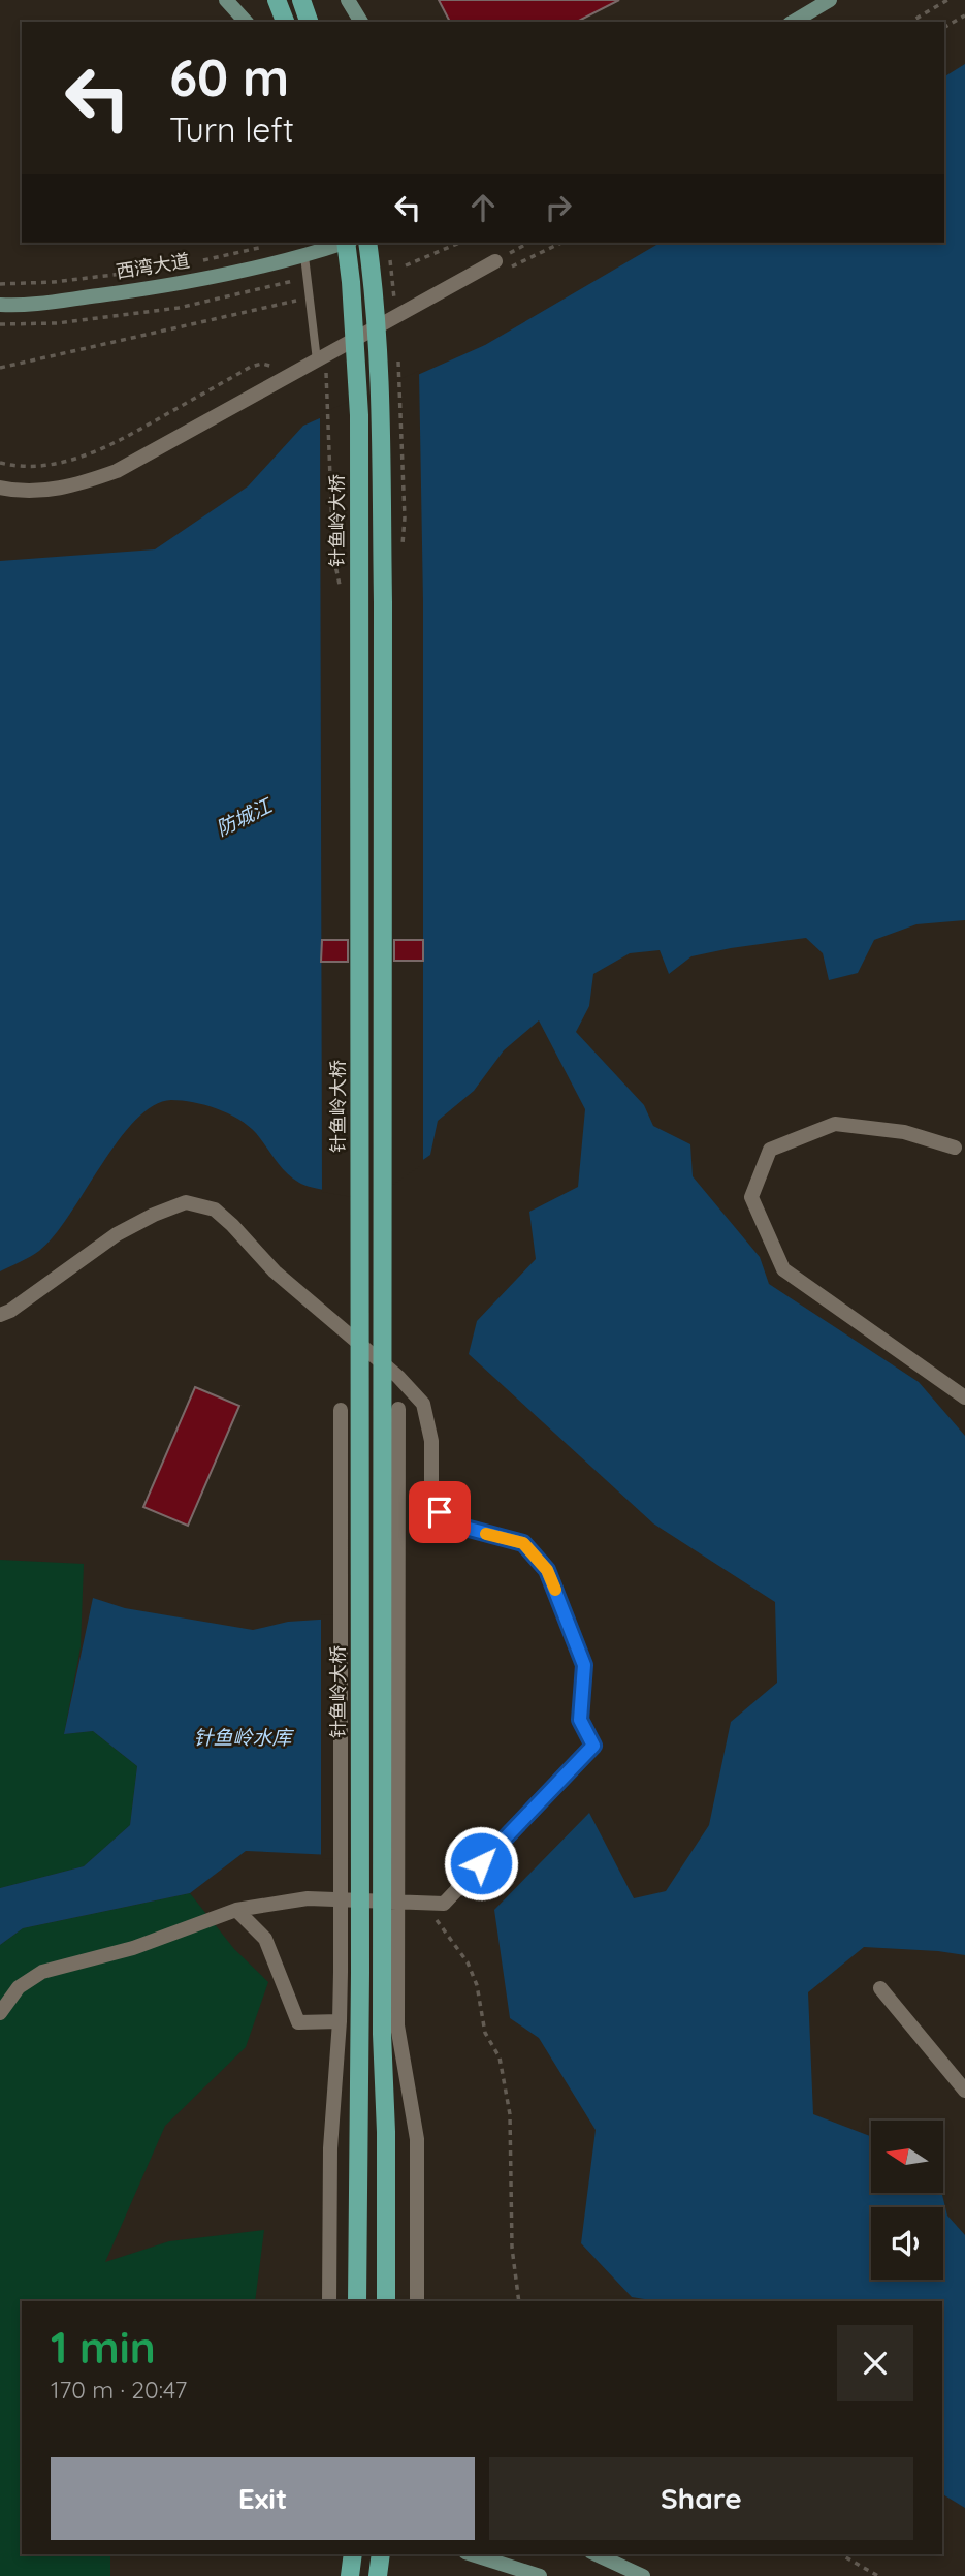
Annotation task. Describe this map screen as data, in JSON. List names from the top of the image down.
{
  "streets": {
    "main road": ["西湾大道", "针鱼岭大桥"]
  },
  "water": ["防城江", "针鱼岭水库"],
  "north": "left",
  "page": {
    "turn": ["60 m", "Turn left"],
    "heading": ["1 min", "170 m · 20:47"],
    "buttons": ["Exit", "Share"]
  }
}
